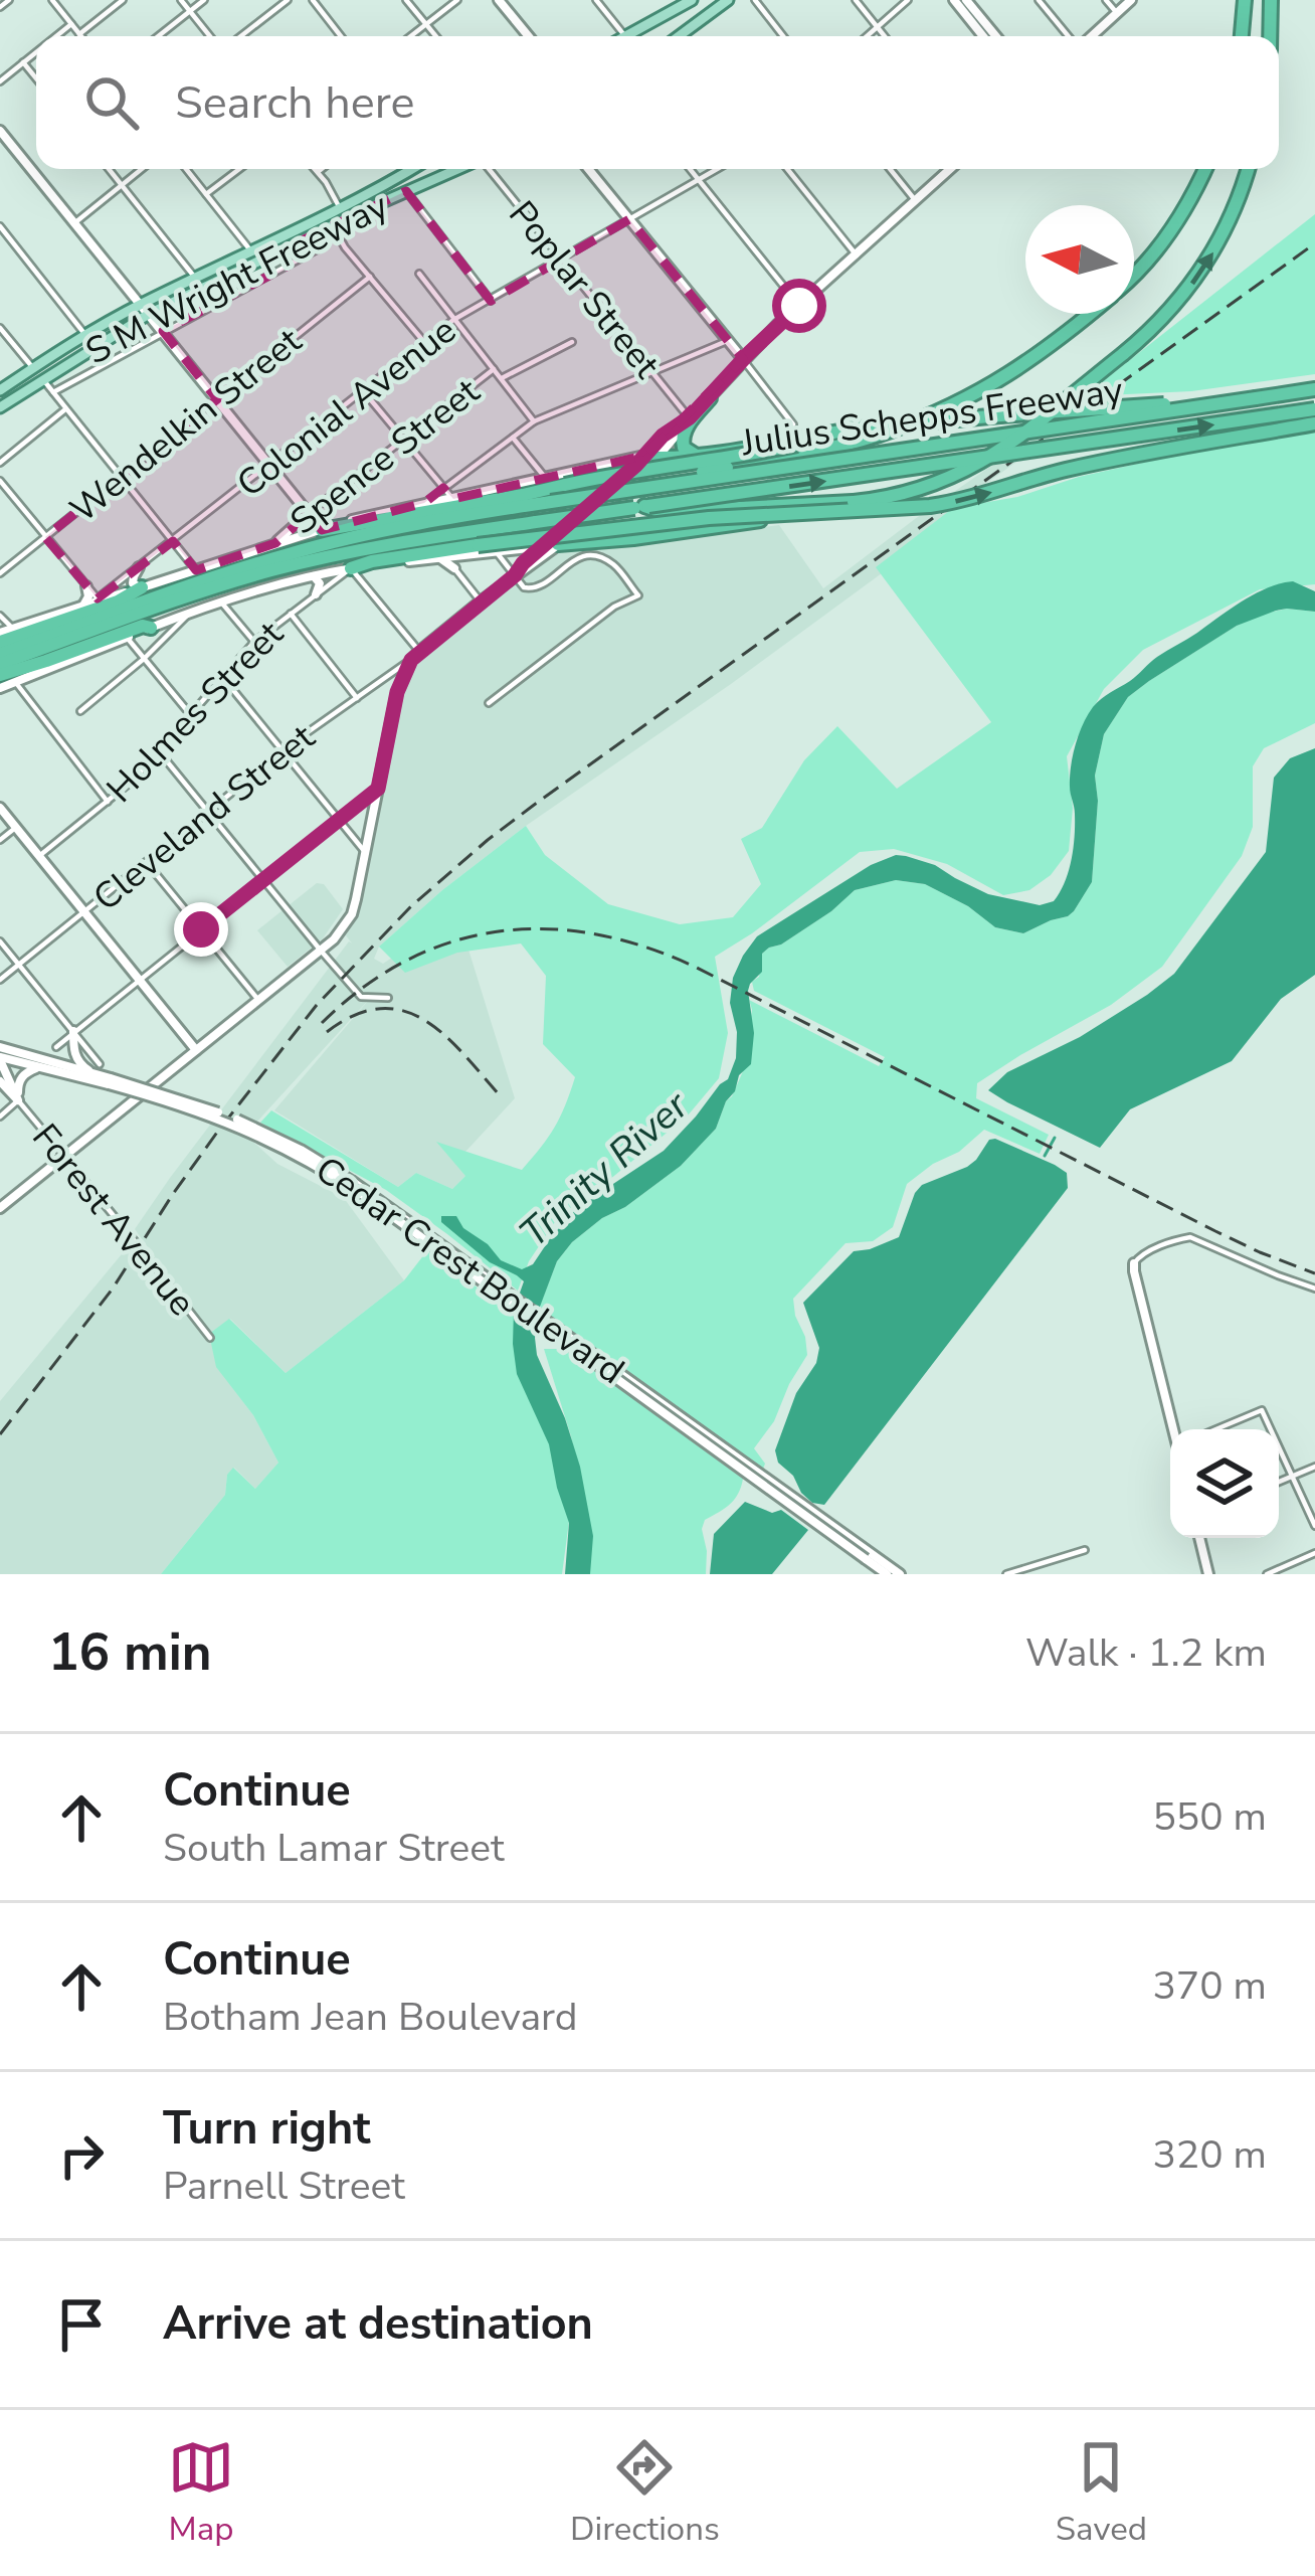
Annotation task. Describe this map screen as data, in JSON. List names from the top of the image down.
{
  "streets": {
    "highway": ["Julius Schepps Freeway"],
    "main road": ["S M Wright Freeway", "Spence Street", "Cedar Crest Boulevard"],
    "street": [
      "Poplar Street",
      "Colonial Avenue",
      "Wendelkin Street",
      "Holmes Street",
      "Cleveland Street",
      "Forest Avenue"
    ]
  },
  "crossings": [
    ["Poplar Street", "Colonial Avenue"]
  ],
  "water": ["Trinity River"],
  "north": "left",
  "page": {
    "search": "Search here",
    "heading": ["16 min", "Walk · 1.2 km"],
    "list": [
      ["Continue", "South Lamar Street", "550 m"],
      ["Continue", "Botham Jean Boulevard", "370 m"],
      ["Turn right", "Parnell Street", "320 m"],
      "Arrive at destination"
    ],
    "nav": ["Map", "Directions", "Saved"]
  }
}
